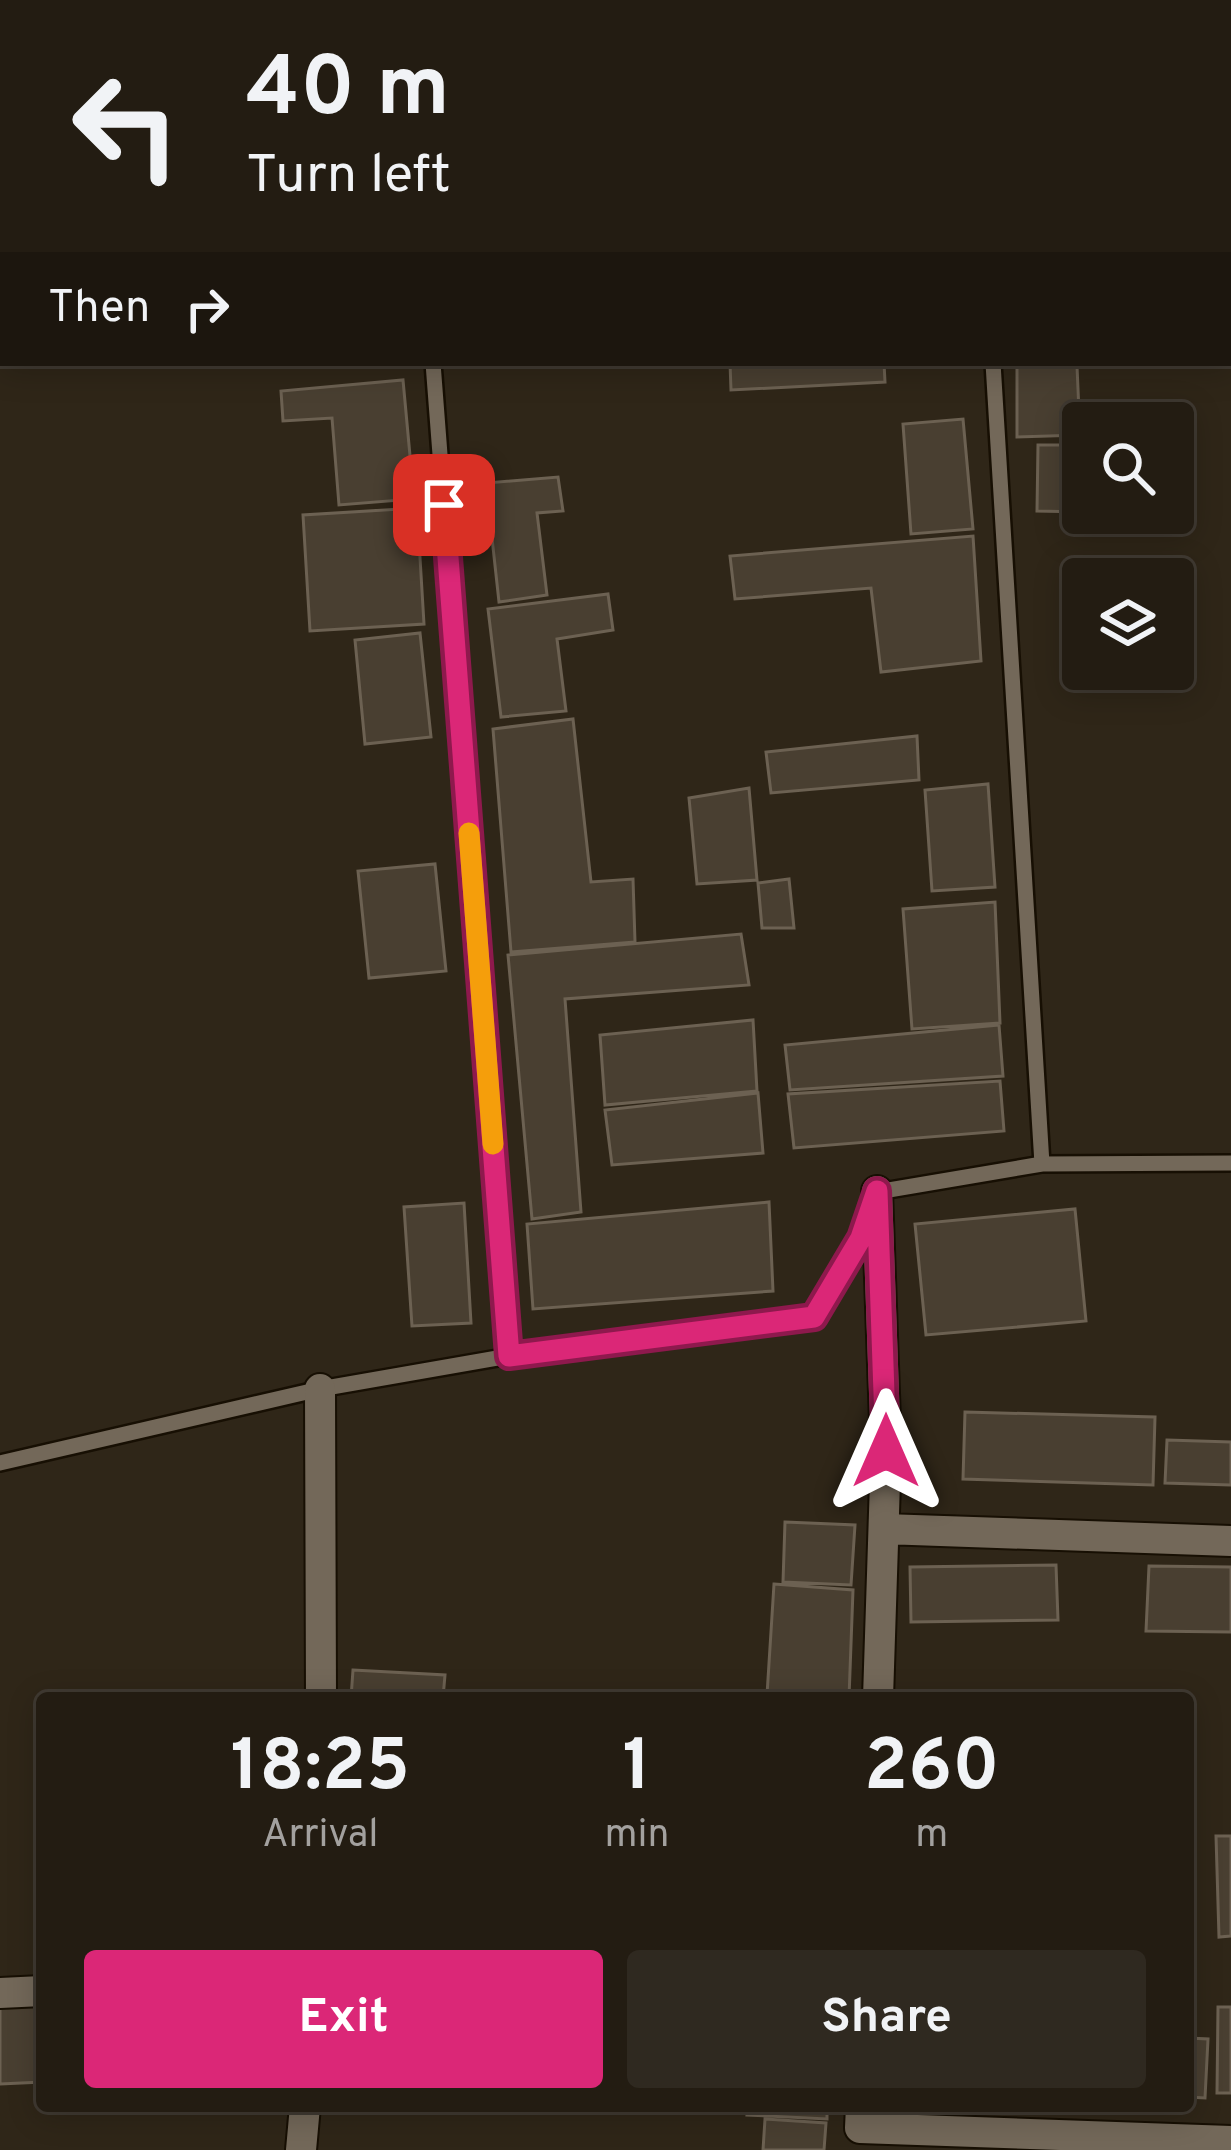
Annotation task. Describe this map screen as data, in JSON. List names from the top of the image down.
{
  "page": {
    "turn": ["40 m", "Turn left"],
    "then": "Then",
    "eta": [
      "18:25",
      "Arrival",
      "1",
      "min",
      "260",
      "m"
    ],
    "buttons": ["Exit", "Share"]
  }
}
